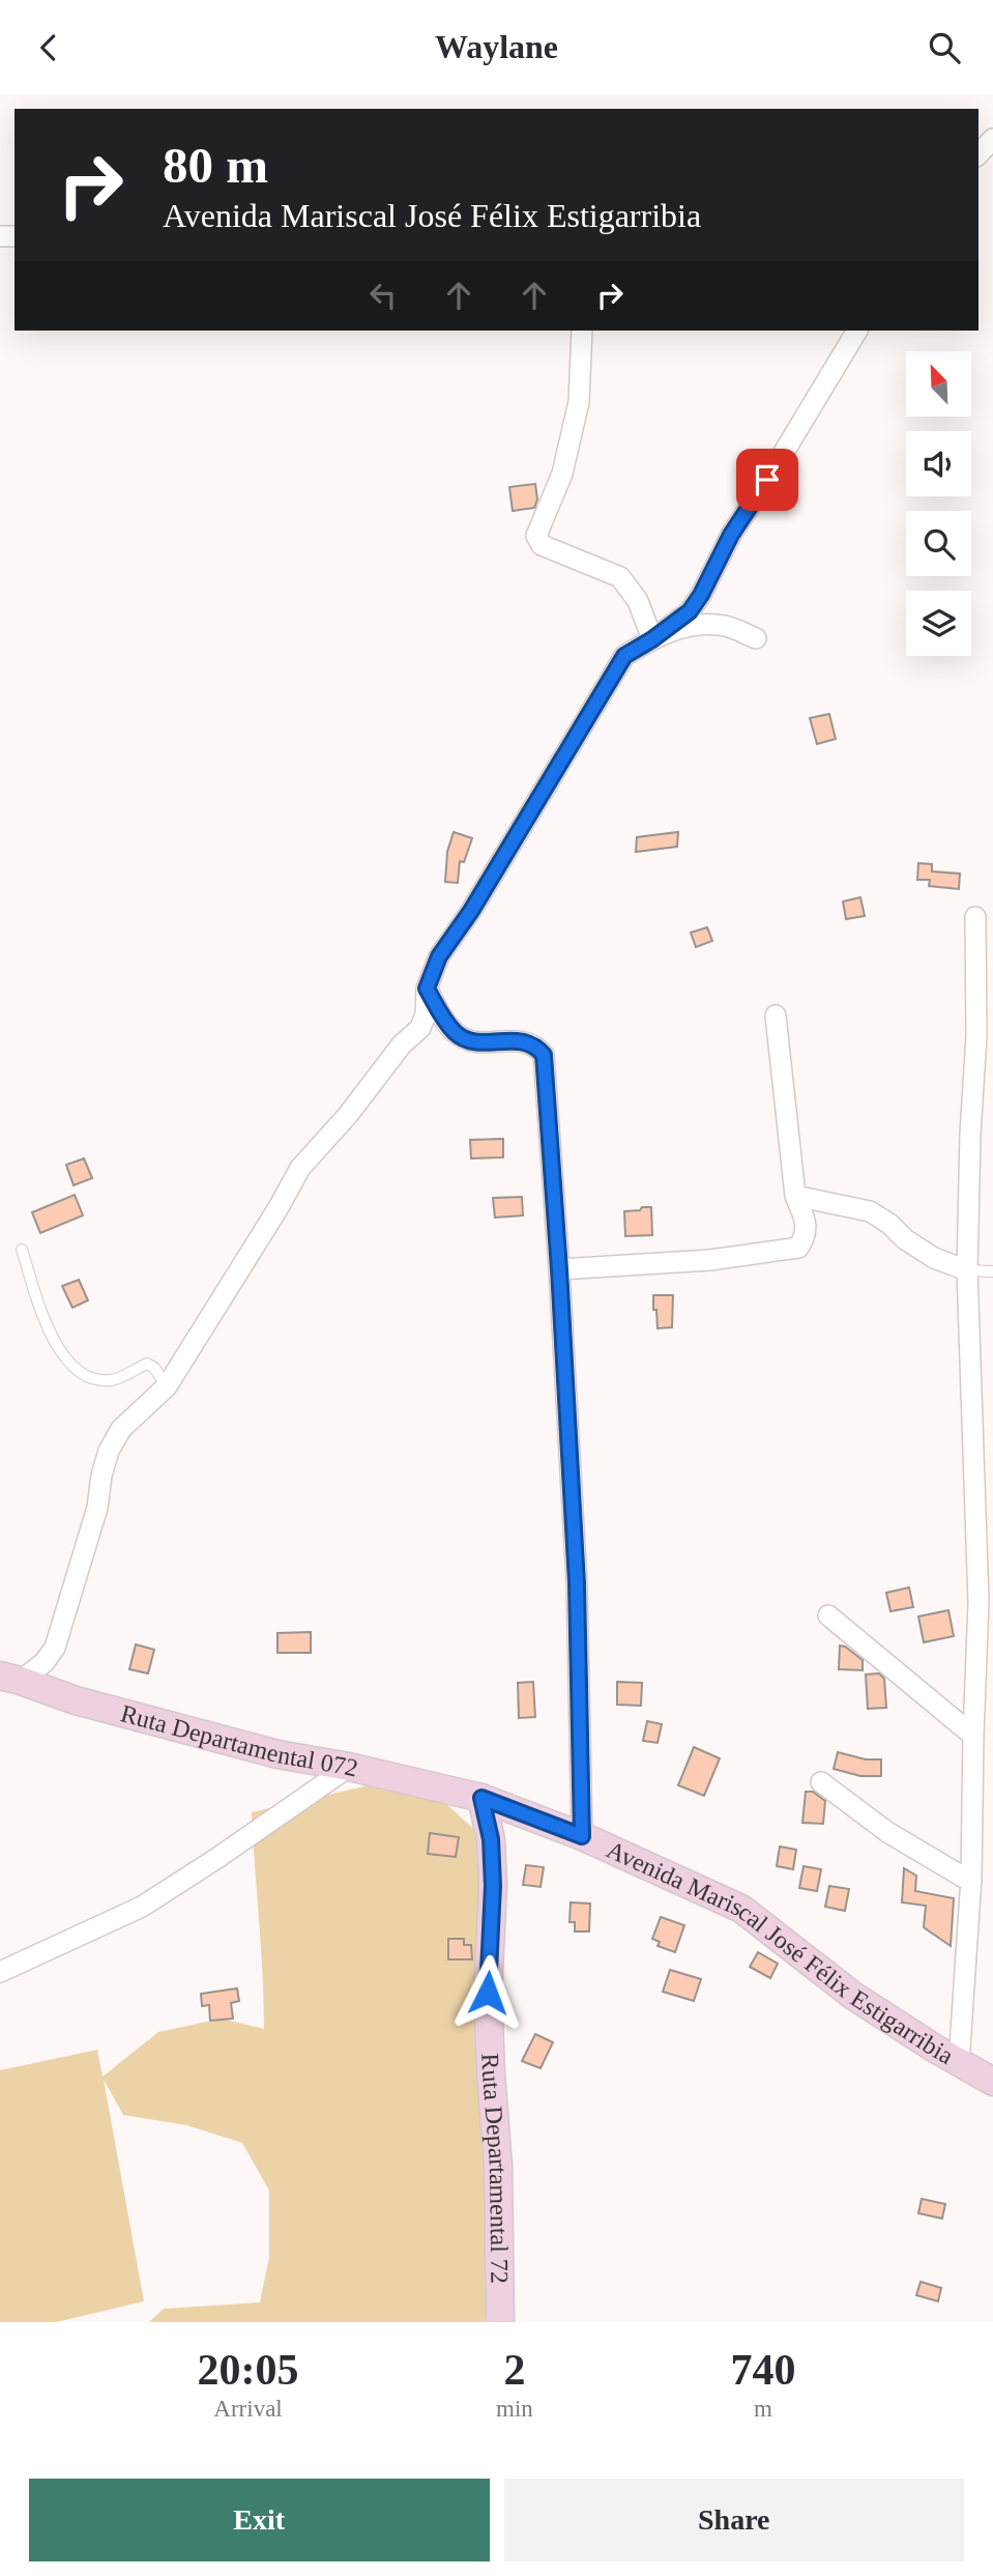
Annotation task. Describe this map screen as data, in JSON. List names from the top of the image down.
{
  "streets": {
    "main road": ["Ruta Departamental 072", "Avenida Mariscal José Félix Estigarribia", "Ruta Departamental 72"]
  },
  "crossings": [
    ["Ruta Departamental 072", "Avenida Mariscal José Félix Estigarribia"],
    ["Ruta Departamental 072", "Ruta Departamental 72"],
    ["Avenida Mariscal José Félix Estigarribia", "Ruta Departamental 72"]
  ],
  "north": "top left",
  "page": {
    "header": "Waylane",
    "turn": ["80 m", "Avenida Mariscal José Félix Estigarribia"],
    "eta": [
      "20:05",
      "Arrival",
      "2",
      "min",
      "740",
      "m"
    ],
    "buttons": ["Exit", "Share"]
  }
}
